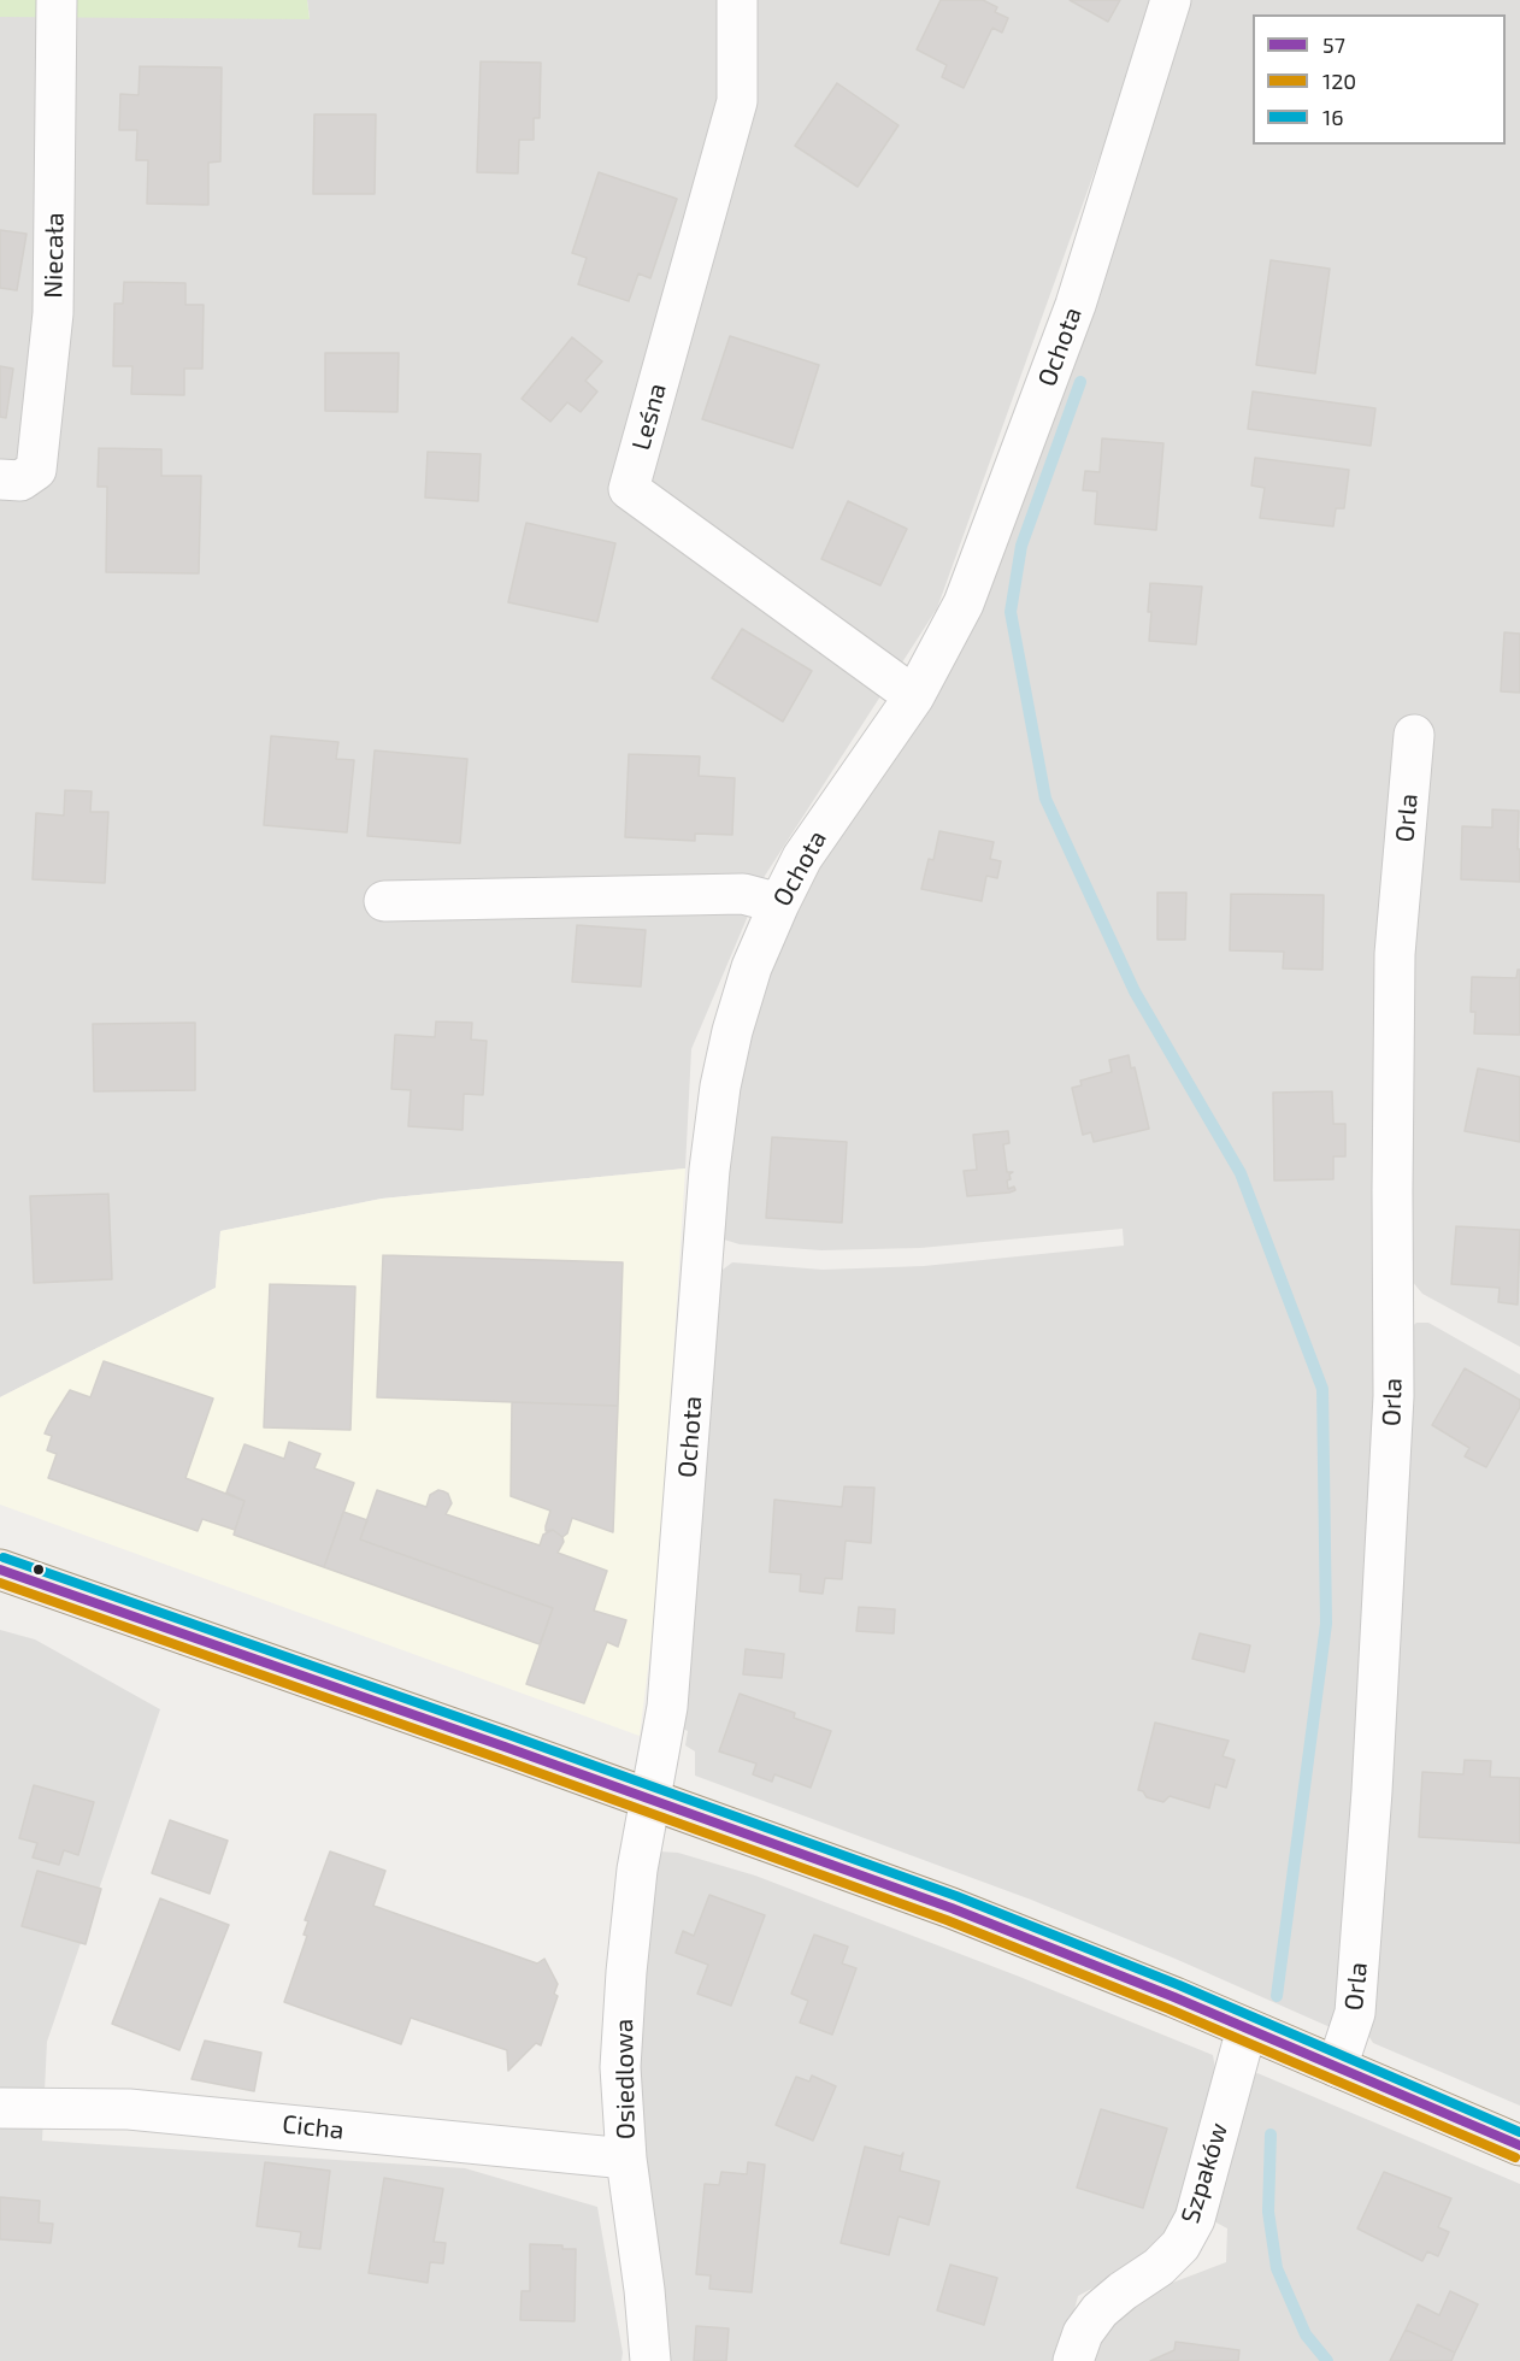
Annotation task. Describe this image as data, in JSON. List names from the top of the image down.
{
  "streets": {
    "street": [
      "Niecała",
      "Ochota",
      "Leśna",
      "Orla",
      "Osiedlowa",
      "Cicha",
      "Szpaków"
    ]
  },
  "crossings": [
    ["Ochota", "Leśna"],
    ["Ochota", "Osiedlowa"],
    ["Osiedlowa", "Cicha"]
  ],
  "lines": ["transit line 16", "transit line 57", "transit line 120"],
  "legend": ["57", "120", "16"]
}
